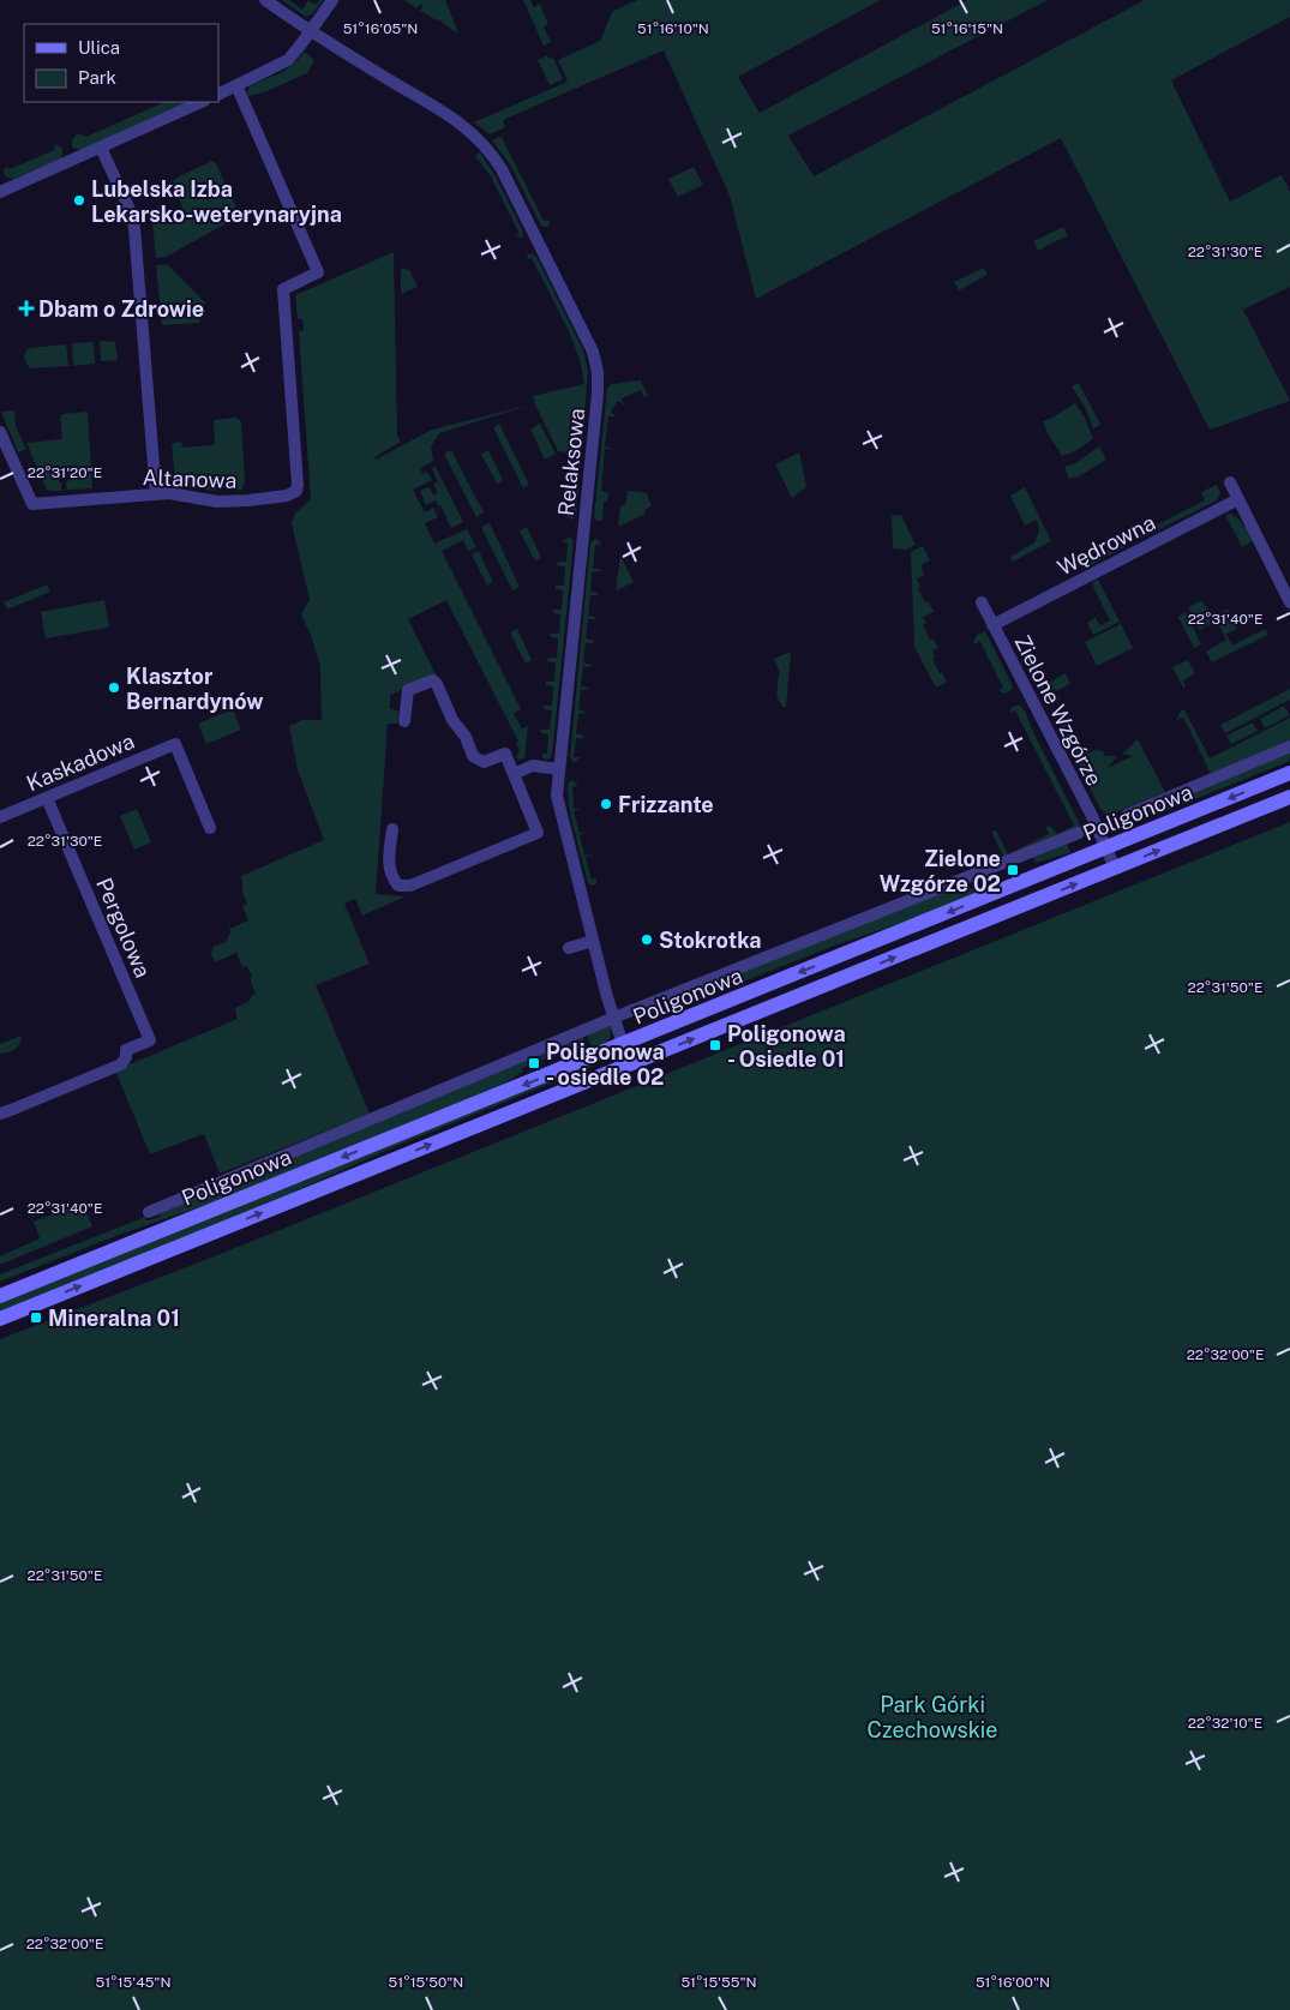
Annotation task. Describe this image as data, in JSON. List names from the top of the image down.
{
  "streets": {
    "main road": ["Poligonowa"],
    "street": [
      "Relaksowa",
      "Altanowa",
      "Wędrowna",
      "Zielone Wzgórze",
      "Kaskadowa",
      "Pergolowa"
    ]
  },
  "crossings": [
    ["Relaksowa", "Poligonowa"],
    ["Wędrowna", "Zielone Wzgórze"],
    ["Zielone Wzgórze", "Poligonowa"],
    ["Kaskadowa", "Pergolowa"]
  ],
  "parks": ["Park Górki Czechowskie"],
  "places": {
    "other": [
      "Lubelska Izba Lekarsko-weterynaryjna",
      "Klasztor Bernardynów",
      "Frizzante",
      "Stokrotka"
    ],
    "health": ["Dbam o Zdrowie"],
    "transit": [
      "Zielone Wzgórze 02",
      "Poligonowa - Osiedle 01",
      "Poligonowa - osiedle 02",
      "Mineralna 01"
    ]
  },
  "legend": ["Ulica", "Park"],
  "coordinates": [
    "51°16'05\"N",
    "51°16'10\"N",
    "51°16'15\"N",
    "22°31'30\"E",
    "22°31'20\"E",
    "22°31'40\"E",
    "22°31'50\"E",
    "22°32'00\"E",
    "22°32'10\"E",
    "51°15'45\"N",
    "51°15'50\"N",
    "51°15'55\"N",
    "51°16'00\"N"
  ]
}
